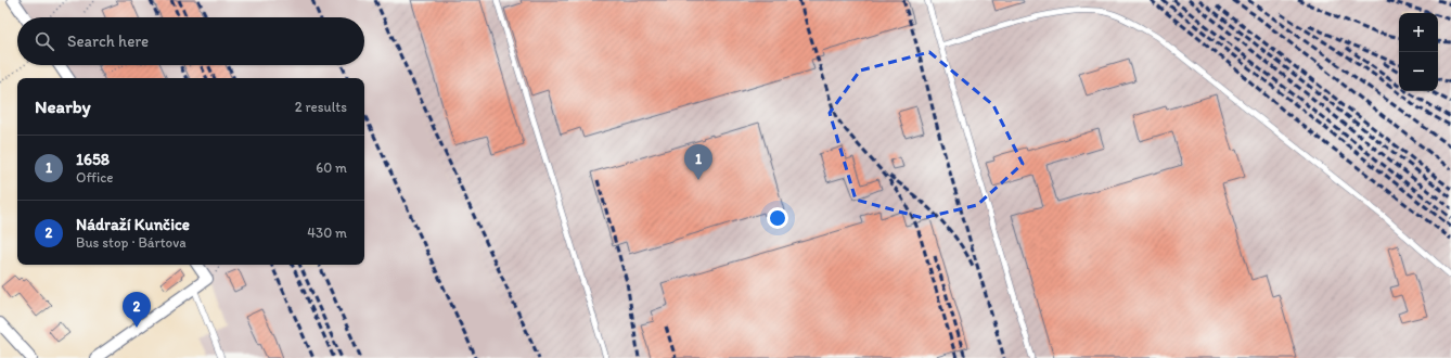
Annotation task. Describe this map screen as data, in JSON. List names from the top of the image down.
{
  "page": {
    "map_buttons": ["+", "−"],
    "search": "Search here",
    "heading": ["Nearby", "2 results"],
    "list": [
      {
        "mark": "1",
        "name": "1658",
        "note": "Office",
        "value": "60 m"
      },
      {
        "mark": "2",
        "name": "Nádraží Kunčice",
        "note": "Bus stop · Bártova",
        "value": "430 m"
      }
    ],
    "pins": ["1", "2"]
  }
}
